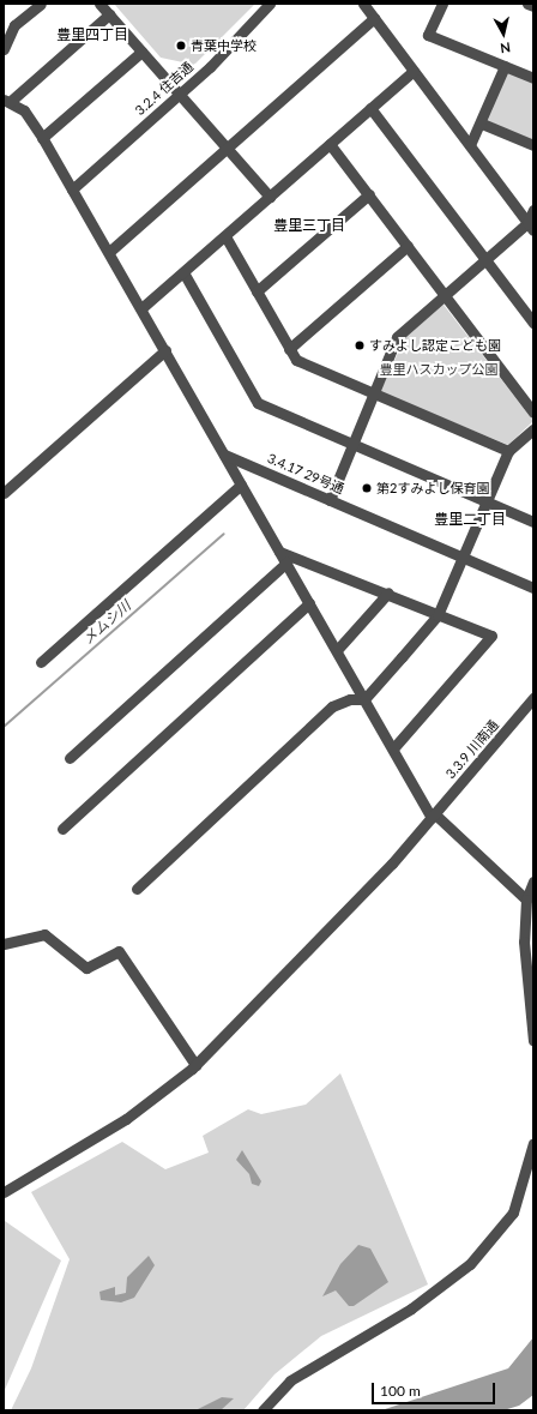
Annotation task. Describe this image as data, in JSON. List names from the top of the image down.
{
  "streets": {
    "street": ["3.2.4 住吉通", "3.4.17 29号通", "3.3.9 川南通"]
  },
  "districts": ["豊里四丁目", "豊里三丁目", "豊里二丁目"],
  "water": ["メムシ川"],
  "parks": ["豊里ハスカップ公園"],
  "places": ["青葉中学校", "すみよし認定こども園", "第2すみよし保育園"],
  "scale_bar": "100 m",
  "north": "bottom"
}
